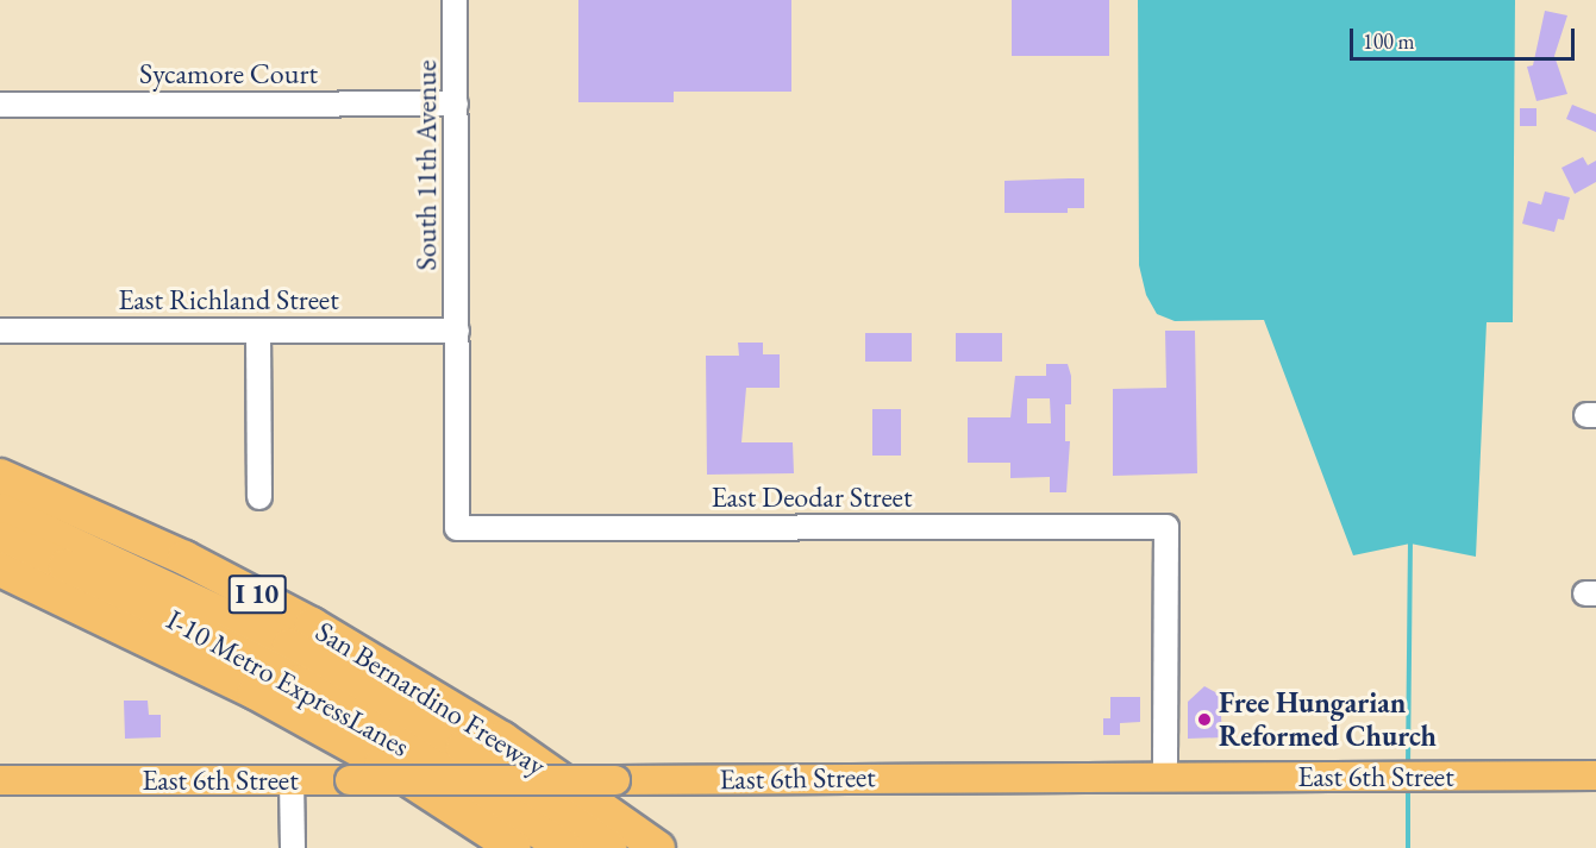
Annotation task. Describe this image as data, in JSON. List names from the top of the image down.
{
  "streets": {
    "highway": ["I 10", "I-10 Metro ExpressLanes", "San Bernardino Freeway"],
    "main road": ["East 6th Street"],
    "street": [
      "Sycamore Court",
      "South 11th Avenue",
      "East Richland Street",
      "East Deodar Street"
    ]
  },
  "crossings": [
    ["Sycamore Court", "South 11th Avenue"],
    ["South 11th Avenue", "East Richland Street"],
    ["South 11th Avenue", "East Deodar Street"],
    ["East Deodar Street", "East 6th Street"]
  ],
  "places": ["Free Hungarian Reformed Church"],
  "scale_bar": "100 m"
}
